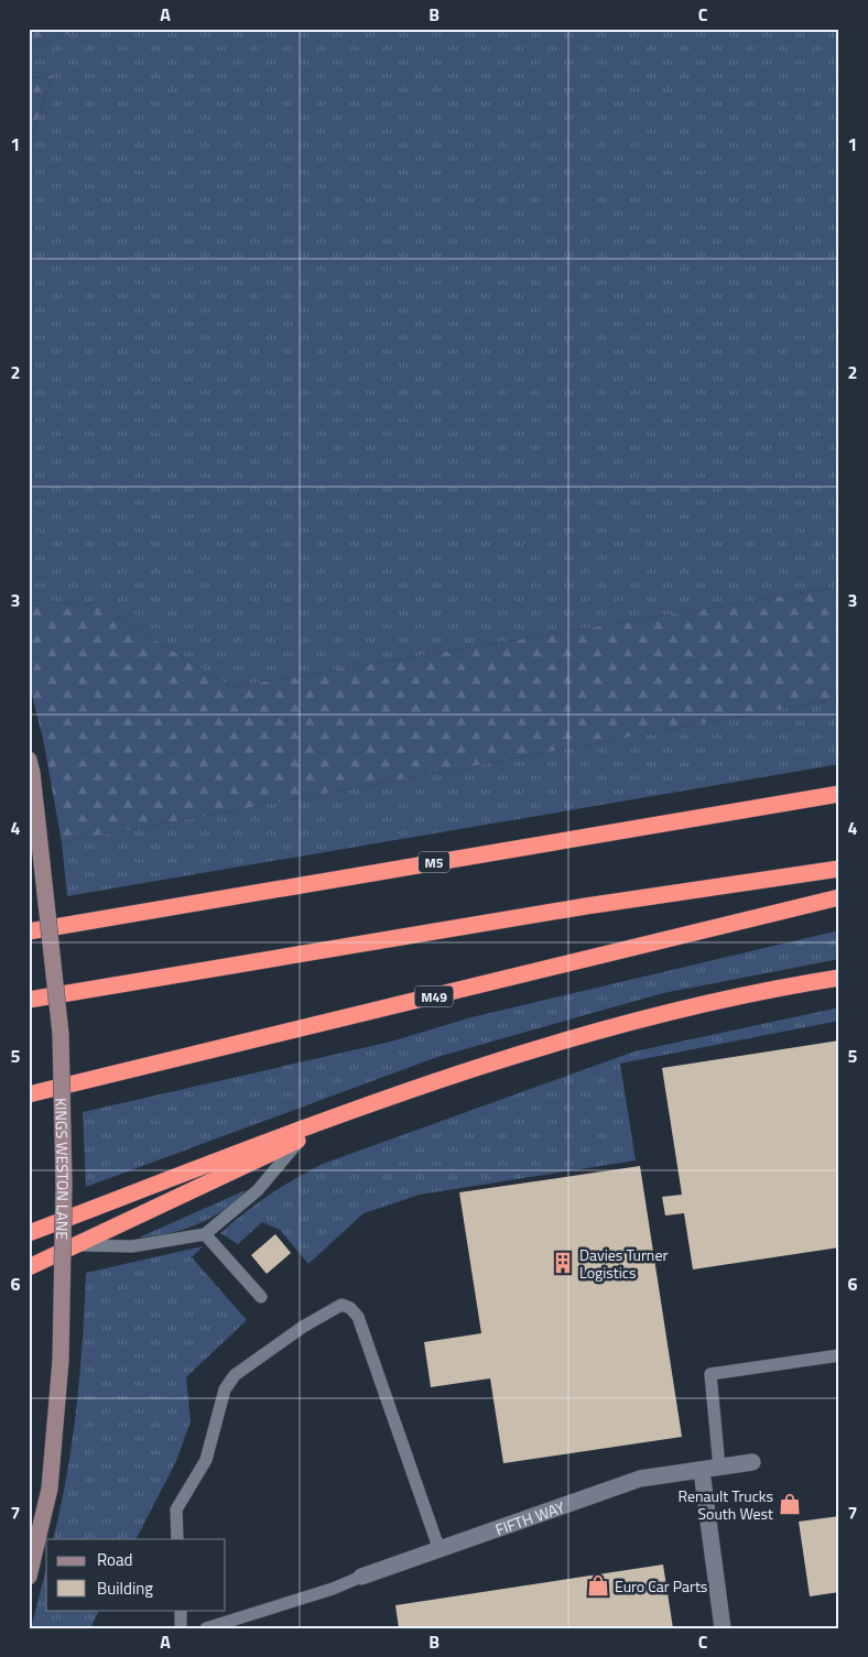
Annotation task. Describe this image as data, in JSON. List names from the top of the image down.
{
  "streets": {
    "highway": ["M5", "M49"],
    "street": ["KINGS WESTON LANE", "FIFTH WAY"]
  },
  "places": {
    "building": ["Davies Turner Logistics"],
    "shop": ["Renault Trucks South West", "Euro Car Parts"]
  },
  "legend": ["Road", "Building"],
  "grid": {
    "columns": ["A", "B", "C"],
    "rows": [
      "1",
      "2",
      "3",
      "4",
      "5",
      "6",
      "7"
    ]
  }
}
